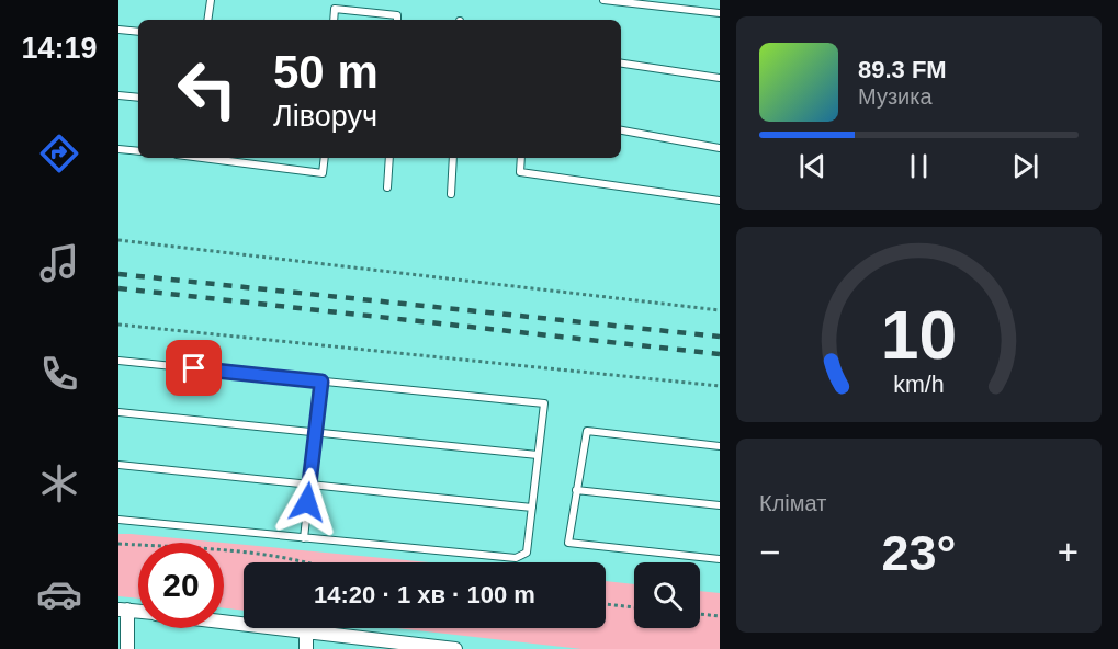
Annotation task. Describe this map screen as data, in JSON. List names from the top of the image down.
{
  "page": {
    "tabs": "14:19",
    "turn": ["50 m", "Ліворуч"],
    "song": ["89.3 FM", "Музика"],
    "tile": "Клімат",
    "heat": ["−", "23°", "+"],
    "limit": "20",
    "trip": "14:20 · 1 хв · 100 m",
    "gauge": ["10", "km/h"]
  }
}
